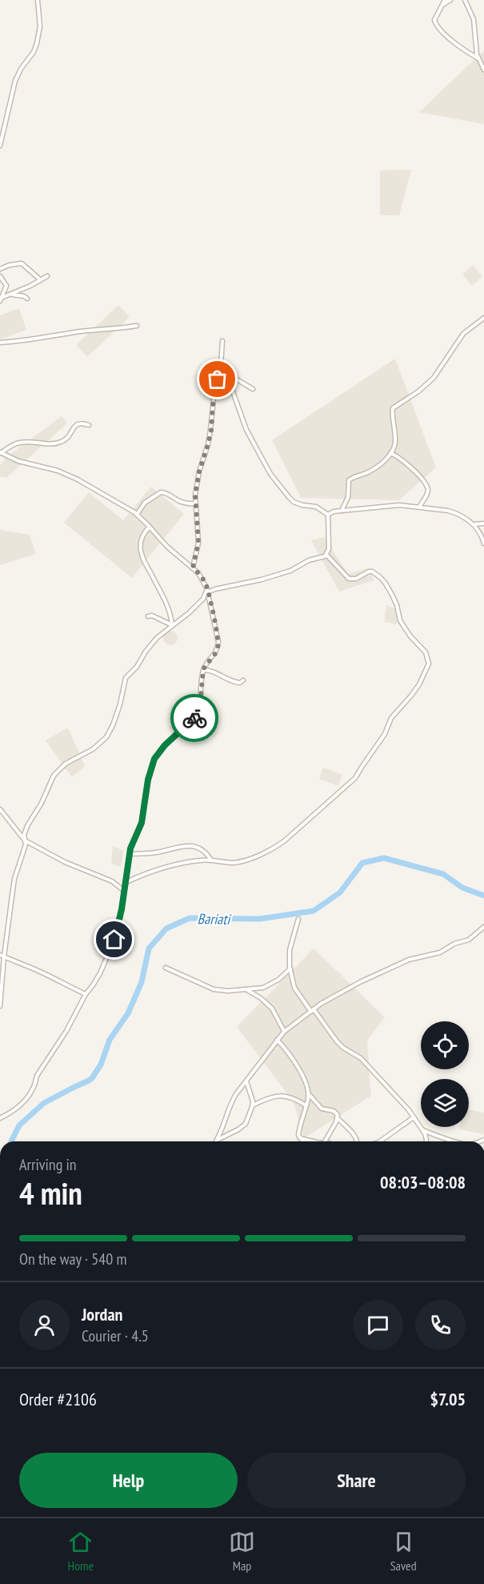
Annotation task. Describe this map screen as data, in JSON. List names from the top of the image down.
{
  "water": ["Bariati"],
  "page": {
    "heading": ["4 min", "Arriving in", "08:03–08:08"],
    "panel": [
      "Jordan",
      "Courier · 4.5",
      "Order #2106",
      "$7.05"
    ],
    "bar": "On the way · 540 m",
    "buttons": ["Help", "Share"],
    "tabs": ["Home", "Map", "Saved"]
  }
}
